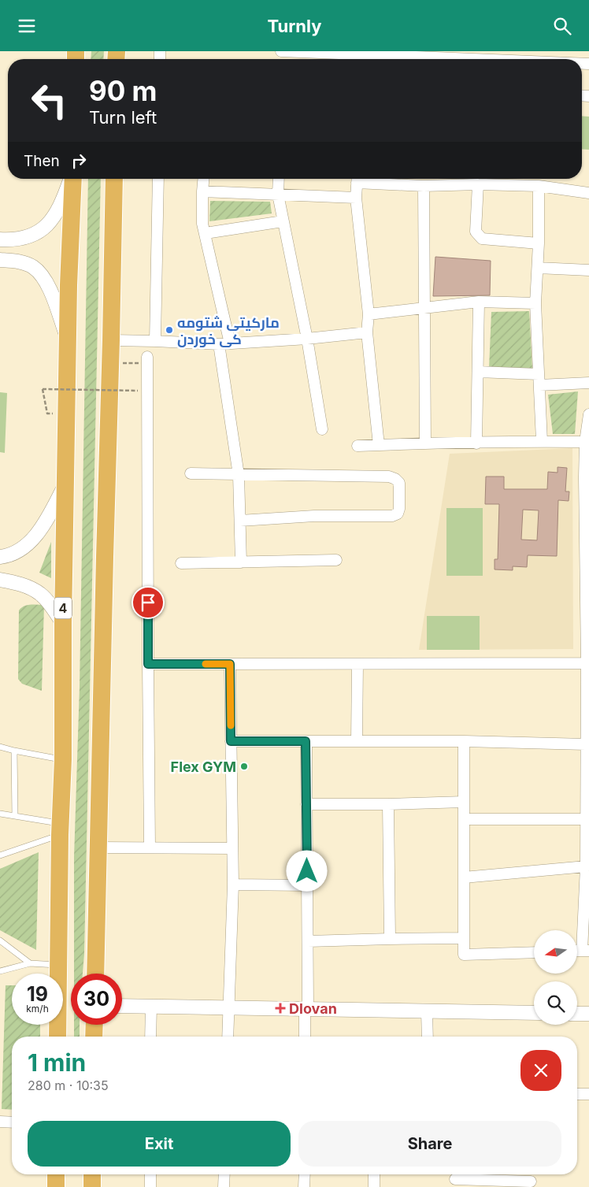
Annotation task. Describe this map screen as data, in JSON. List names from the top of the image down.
{
  "streets": {
    "highway": ["4"]
  },
  "places": {
    "other": ["مارکیتی شتومه کی خوردن", "Flex GYM"],
    "health": ["Dlovan"]
  },
  "north": "left",
  "page": {
    "header": "Turnly",
    "turn": ["90 m", "Turn left"],
    "then": "Then",
    "speed": "19 km/h",
    "limit": "30",
    "heading": ["1 min", "280 m · 10:35"],
    "buttons": ["Exit", "Share"]
  }
}
